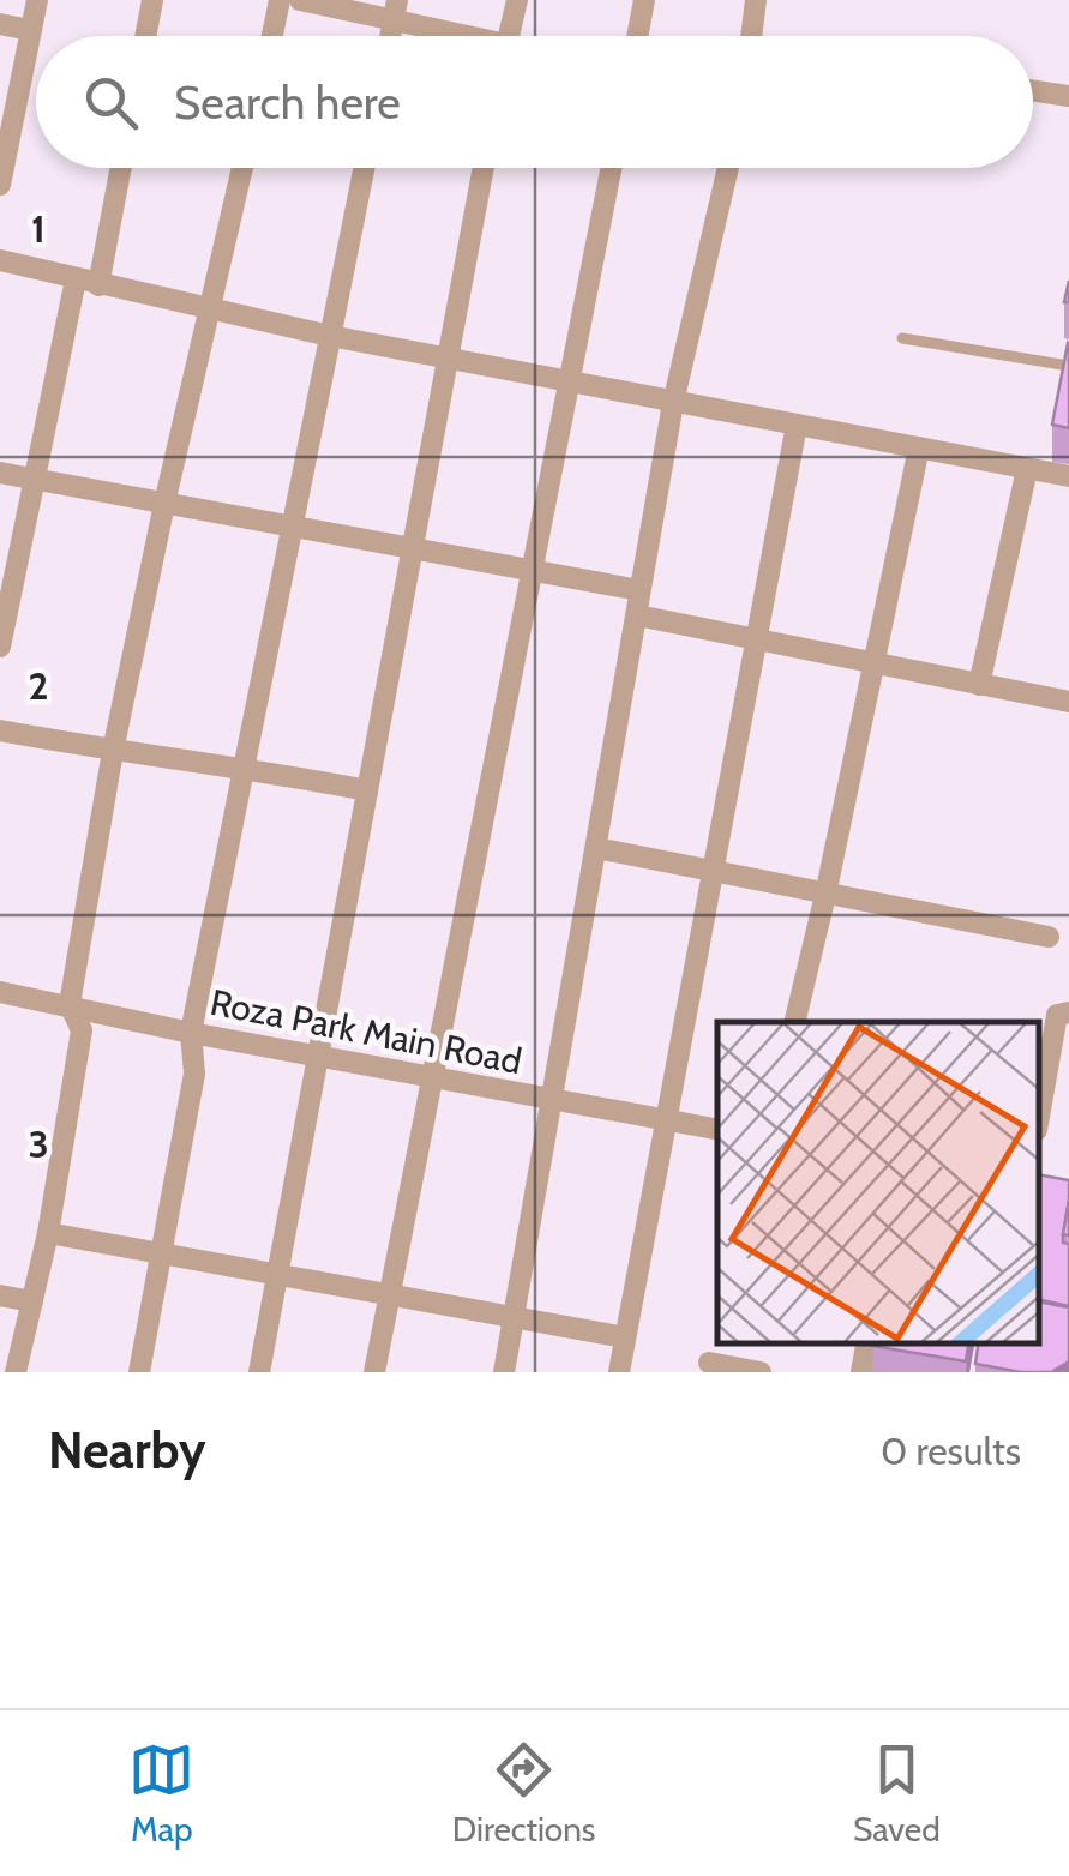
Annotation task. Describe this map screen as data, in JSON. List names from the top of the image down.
{
  "streets": {
    "street": ["Roza Park Main Road"]
  },
  "page": {
    "search": "Search here",
    "heading": ["Nearby", "0 results"],
    "nav": ["Map", "Directions", "Saved"]
  },
  "grid": {
    "rows": ["1", "2", "3"]
  }
}
